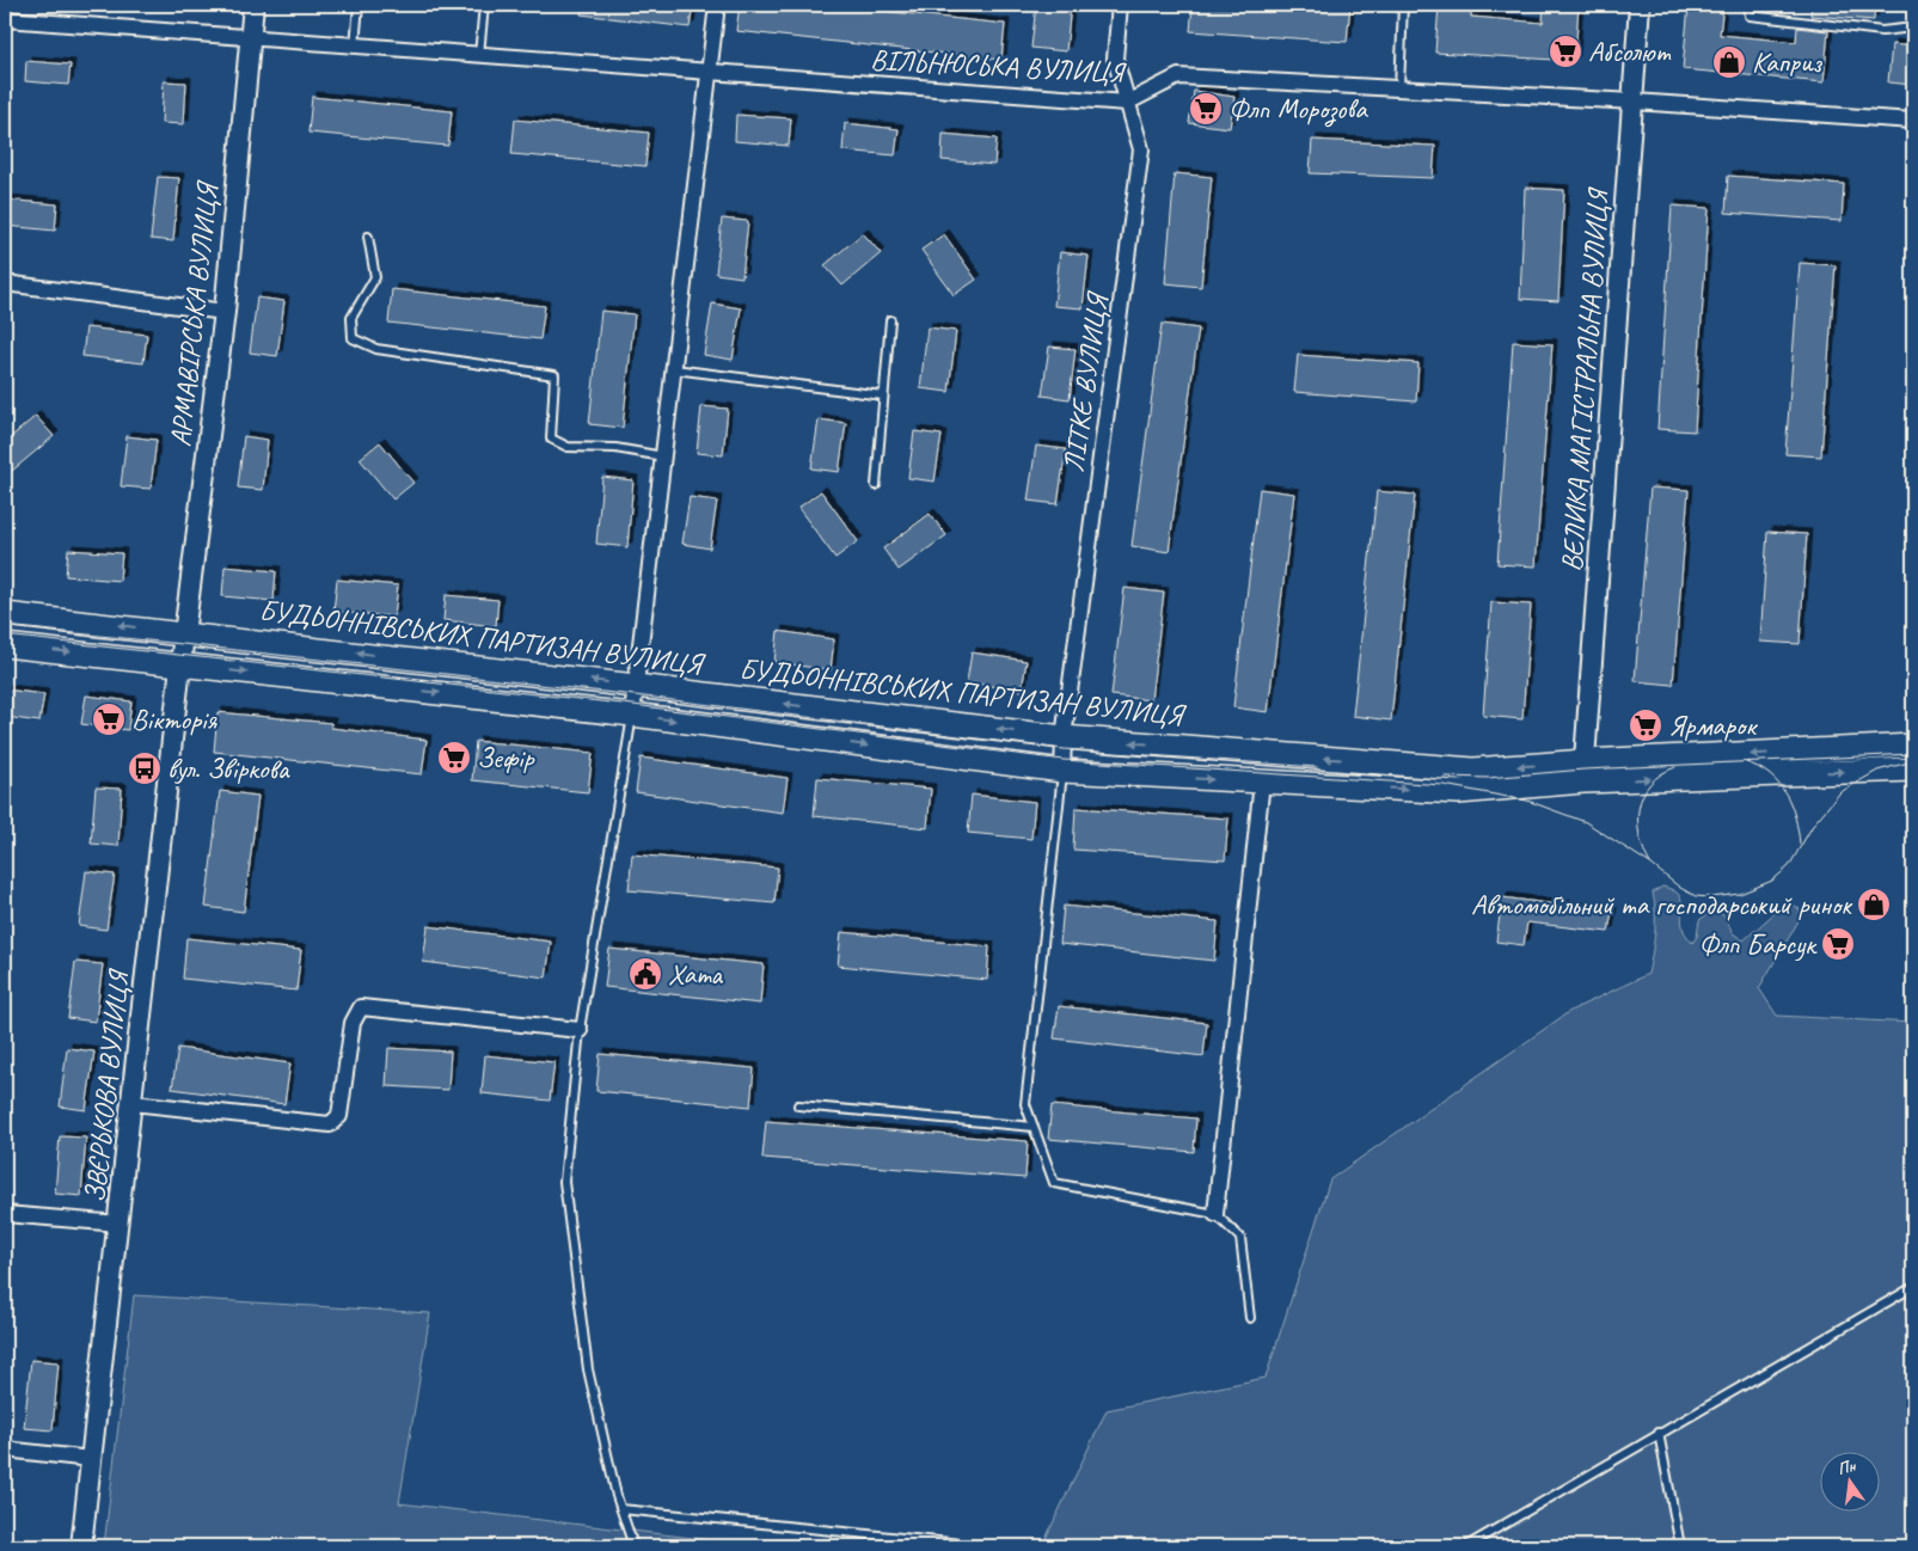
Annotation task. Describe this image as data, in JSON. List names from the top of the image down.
{
  "streets": {
    "main road": ["БУДЬОННІВСЬКИХ ПАРТИЗАН ВУЛИЦЯ"],
    "street": [
      "ВІЛЬНЮСЬКА ВУЛИЦЯ",
      "АРМАВІРСЬКА ВУЛИЦЯ",
      "ВЕЛИКА МАГІСТРАЛЬНА ВУЛИЦЯ",
      "ЛІТКЕ ВУЛИЦЯ",
      "ЗВЄРЬКОВА ВУЛИЦЯ"
    ]
  },
  "crossings": [
    ["ВІЛЬНЮСЬКА ВУЛИЦЯ", "АРМАВІРСЬКА ВУЛИЦЯ"],
    ["ВІЛЬНЮСЬКА ВУЛИЦЯ", "ВЕЛИКА МАГІСТРАЛЬНА ВУЛИЦЯ"],
    ["ВІЛЬНЮСЬКА ВУЛИЦЯ", "ЛІТКЕ ВУЛИЦЯ"],
    ["АРМАВІРСЬКА ВУЛИЦЯ", "БУДЬОННІВСЬКИХ ПАРТИЗАН ВУЛИЦЯ"],
    ["АРМАВІРСЬКА ВУЛИЦЯ", "ЗВЄРЬКОВА ВУЛИЦЯ"],
    ["ВЕЛИКА МАГІСТРАЛЬНА ВУЛИЦЯ", "БУДЬОННІВСЬКИХ ПАРТИЗАН ВУЛИЦЯ"],
    ["ЛІТКЕ ВУЛИЦЯ", "БУДЬОННІВСЬКИХ ПАРТИЗАН ВУЛИЦЯ"],
    ["БУДЬОННІВСЬКИХ ПАРТИЗАН ВУЛИЦЯ", "ЗВЄРЬКОВА ВУЛИЦЯ"]
  ],
  "places": {
    "supermarket": [
      "Абсолют",
      "Флп Морозова",
      "Вікторія",
      "Ярмарок",
      "Зефір",
      "Флп Барсук"
    ],
    "shop": ["Каприз", "Автомобільний та господарський ринок"],
    "bus stop": ["вул. Звіркова"],
    "public building": ["Хата"]
  },
  "north": "top"
}
